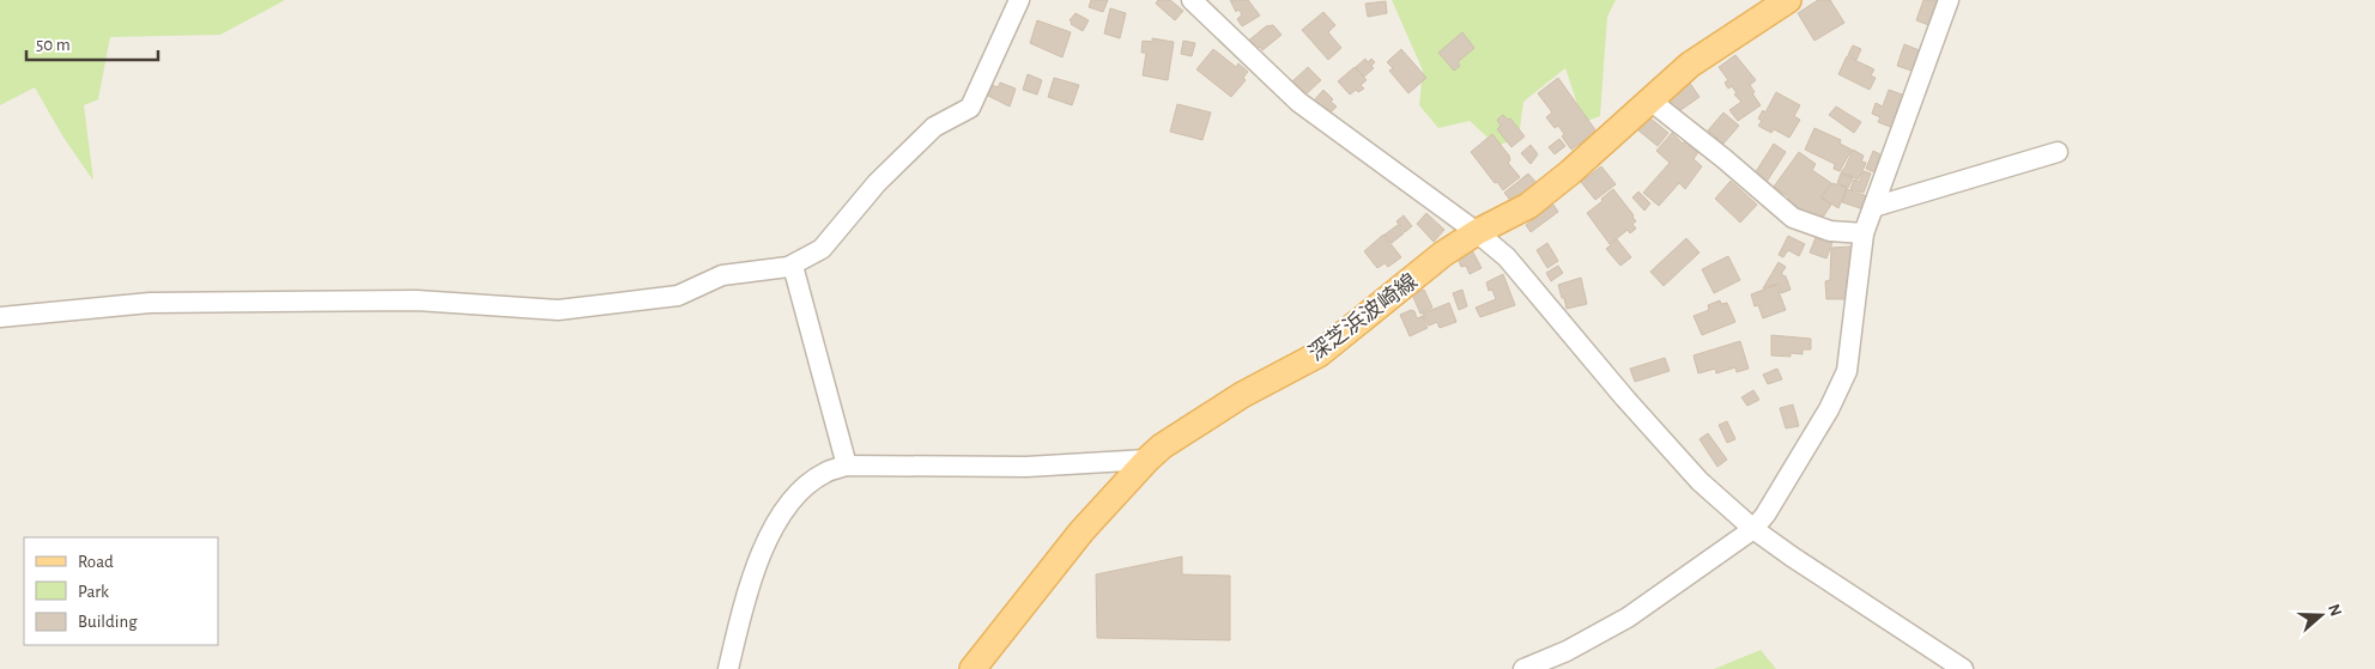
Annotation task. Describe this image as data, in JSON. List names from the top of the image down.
{
  "streets": {
    "main road": ["深芝浜波崎線"]
  },
  "legend": ["Road", "Park", "Building"],
  "scale_bar": "50 m",
  "north": "right"
}
